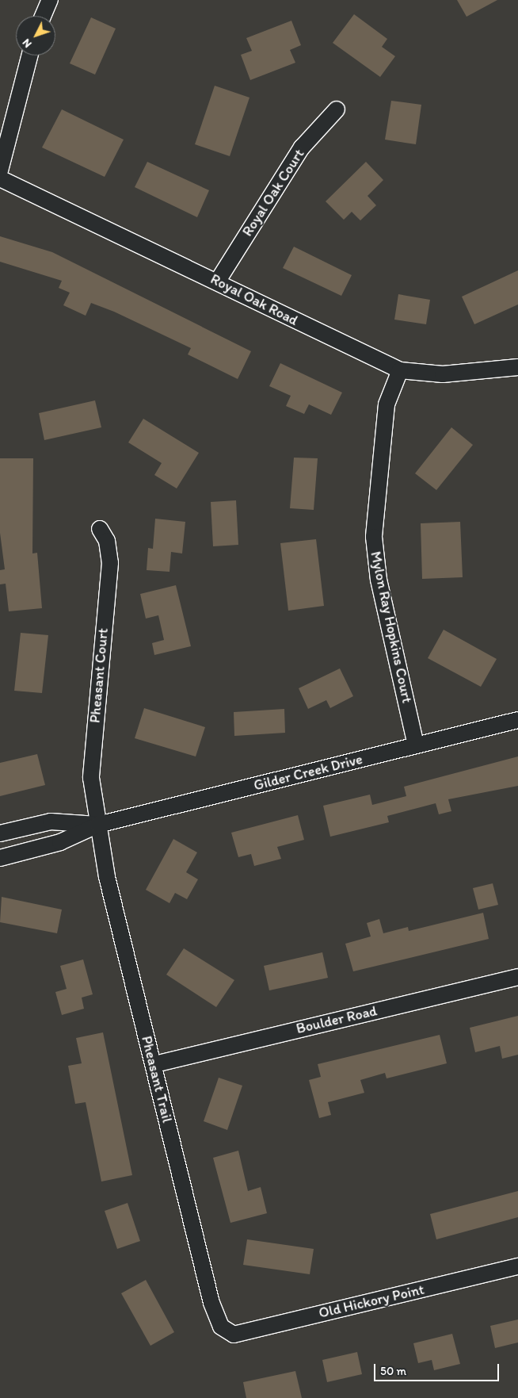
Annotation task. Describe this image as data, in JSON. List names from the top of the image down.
{
  "streets": {
    "street": [
      "Royal Oak Court",
      "Royal Oak Road",
      "Mylon Ray Hopkins Court",
      "Pheasant Court",
      "Gilder Creek Drive",
      "Boulder Road",
      "Pheasant Trail",
      "Old Hickory Point"
    ]
  },
  "crossings": [
    ["Royal Oak Court", "Royal Oak Road"],
    ["Royal Oak Road", "Mylon Ray Hopkins Court"],
    ["Mylon Ray Hopkins Court", "Gilder Creek Drive"],
    ["Pheasant Court", "Gilder Creek Drive"],
    ["Pheasant Court", "Pheasant Trail"],
    ["Gilder Creek Drive", "Pheasant Trail"],
    ["Boulder Road", "Pheasant Trail"],
    ["Pheasant Trail", "Old Hickory Point"]
  ],
  "scale_bar": "50 m",
  "north": "bottom left"
}
